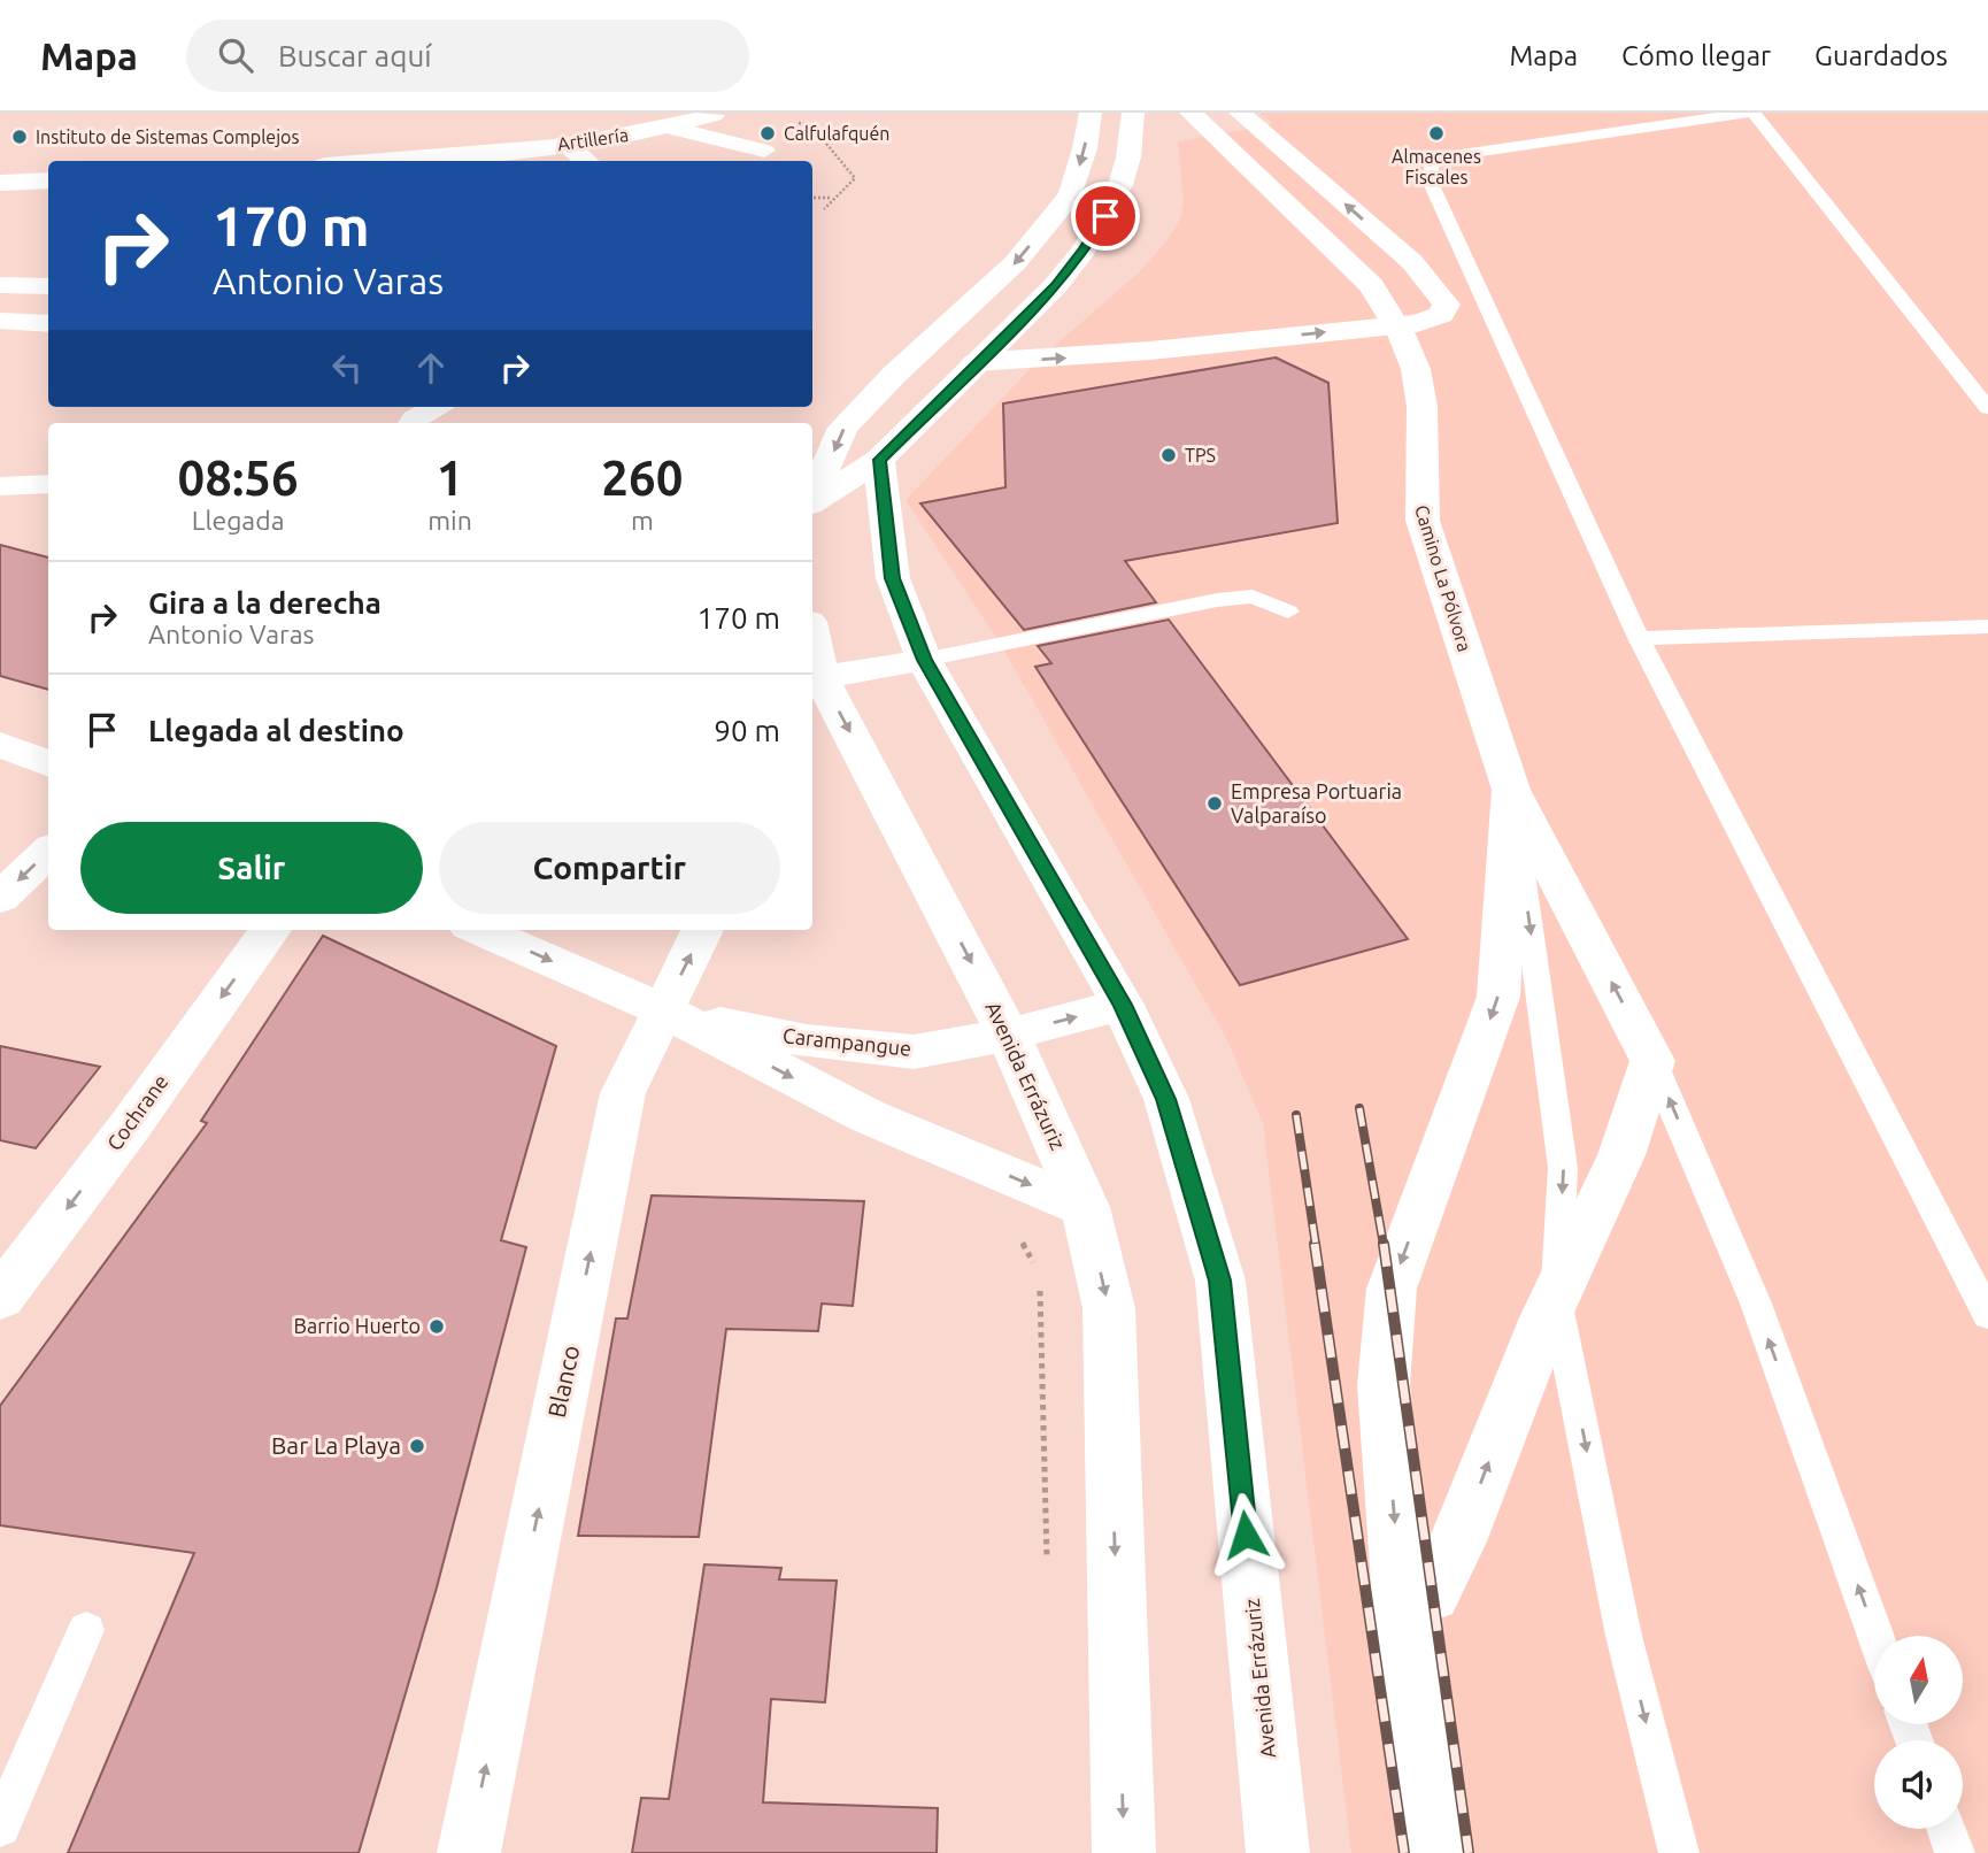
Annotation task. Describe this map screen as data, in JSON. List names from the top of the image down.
{
  "streets": {
    "main road": [
      "Artillería",
      "Camino La Pólvora",
      "Carampangue",
      "Avenida Errázuriz",
      "Cochrane",
      "Blanco"
    ]
  },
  "crossings": [
    ["Carampangue", "Avenida Errázuriz"],
    ["Carampangue", "Blanco"]
  ],
  "one_way": ["Cochrane", "Blanco"],
  "places": [
    "Calfulafquén",
    "Almacenes Fiscales",
    "Instituto de Sistemas Complejos",
    "TPS",
    "Empresa Portuaria Valparaíso",
    "Barrio Huerto",
    "Bar La Playa"
  ],
  "north": "top",
  "page": {
    "header": "Mapa",
    "search": "Buscar aquí",
    "nav": ["Mapa", "Cómo llegar", "Guardados"],
    "turn": ["170 m", "Antonio Varas"],
    "eta": [
      "08:56",
      "Llegada",
      "1",
      "min",
      "260",
      "m"
    ],
    "list": [
      {
        "name": "Gira a la derecha",
        "note": "Antonio Varas",
        "value": "170 m"
      },
      {
        "name": "Llegada al destino",
        "value": "90 m"
      }
    ],
    "buttons": ["Salir", "Compartir"]
  }
}
